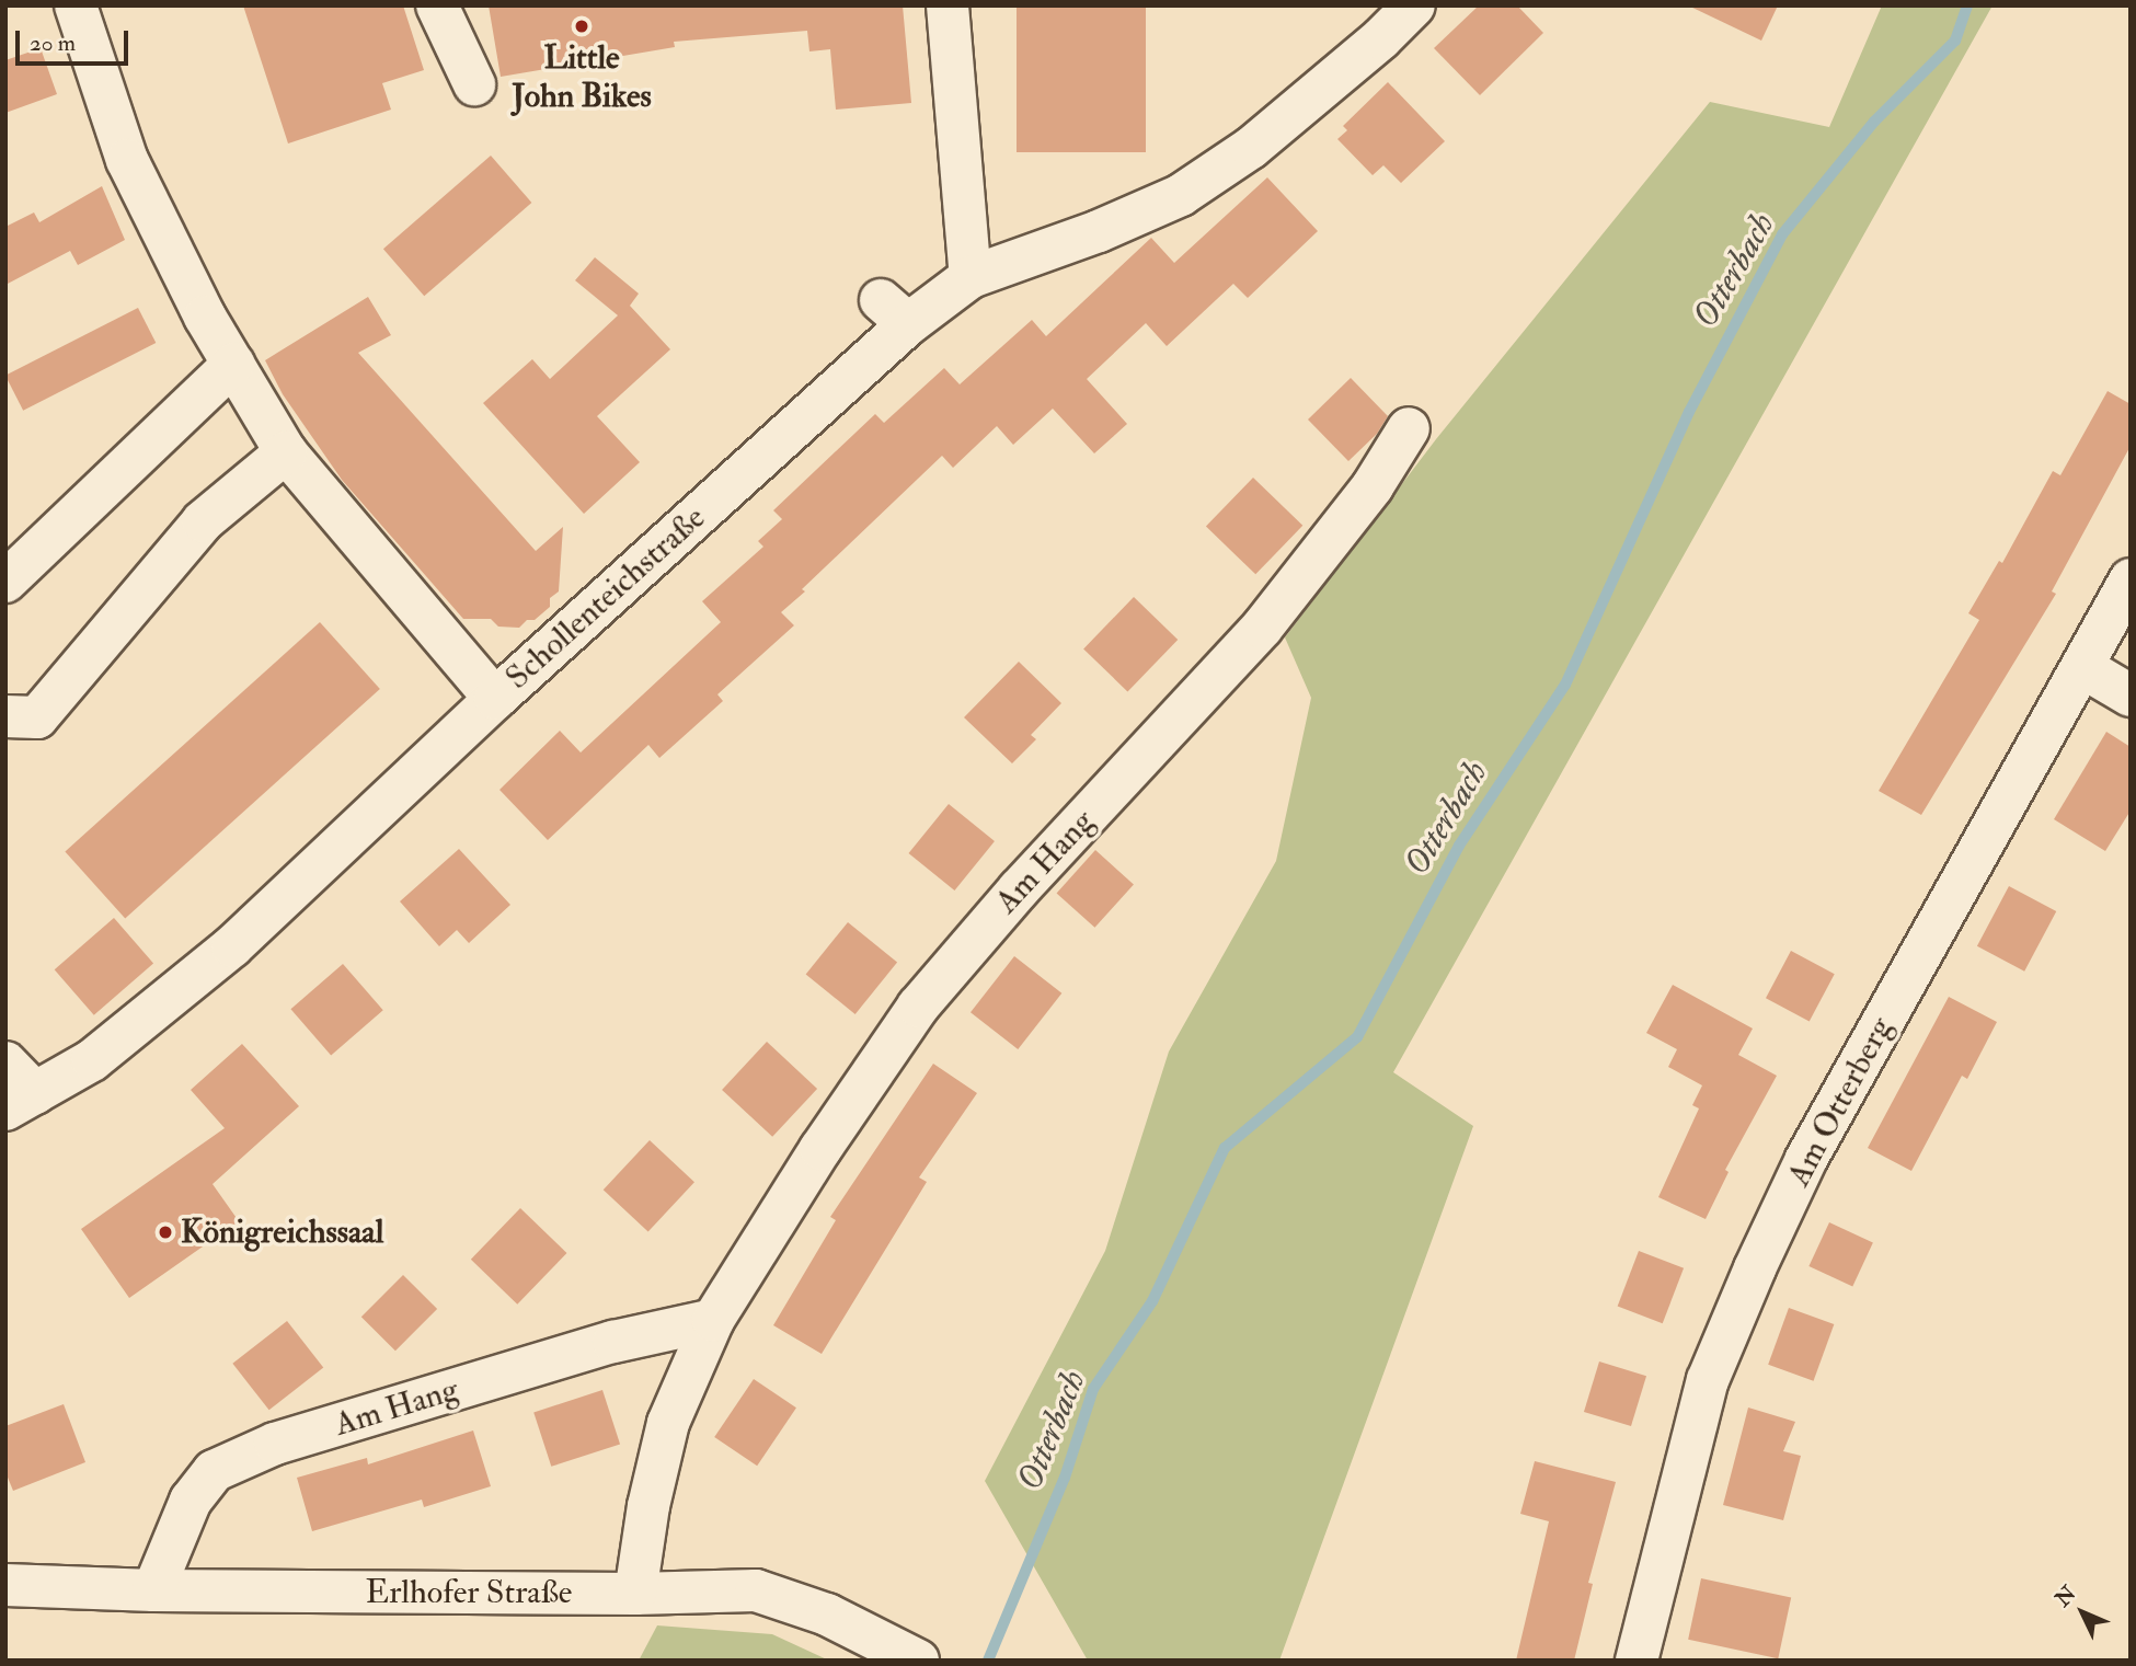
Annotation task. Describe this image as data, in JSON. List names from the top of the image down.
{
  "streets": {
    "street": [
      "Schollenteichstraße",
      "Am Hang",
      "Am Otterberg",
      "Erlhofer Straße"
    ]
  },
  "crossings": [
    ["Am Hang", "Erlhofer Straße"]
  ],
  "water": ["Otterbach"],
  "places": ["Little John Bikes", "Königreichssaal"],
  "scale_bar": "20 m",
  "north": "top left"
}
